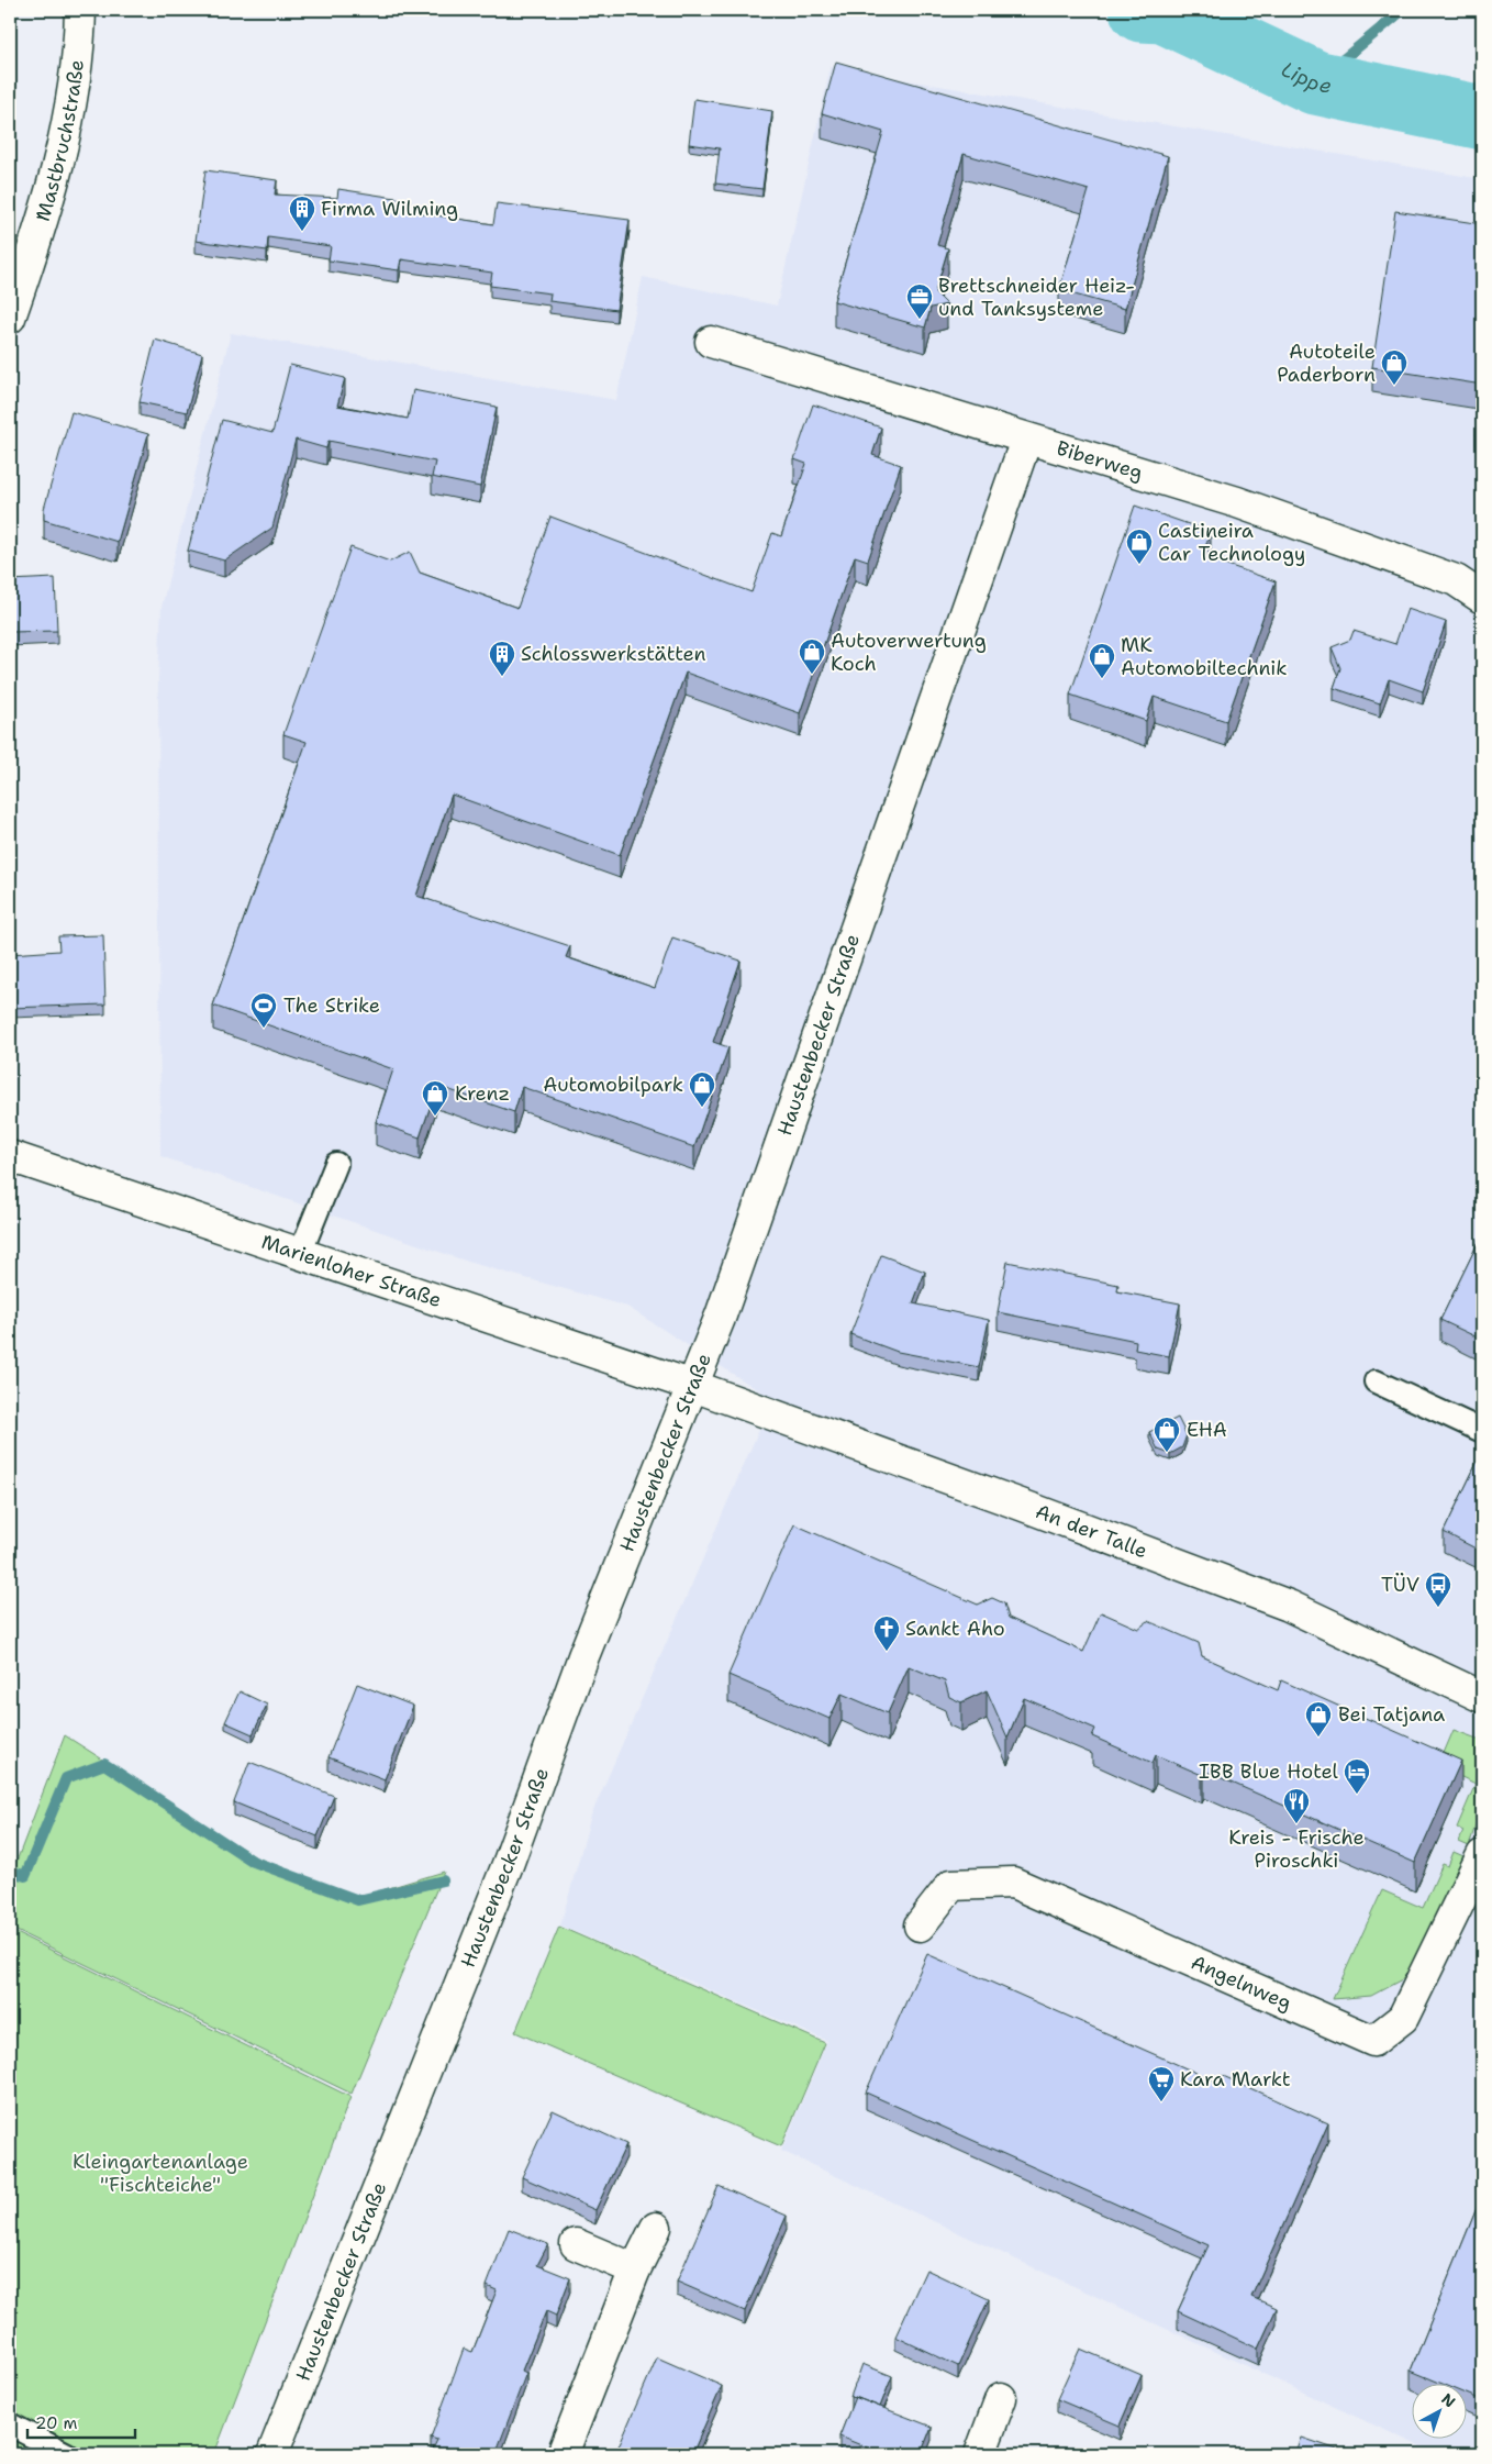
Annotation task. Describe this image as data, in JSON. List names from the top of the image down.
{
  "streets": {
    "street": [
      "Mastbruchstraße",
      "Biberweg",
      "Haustenbecker Straße",
      "Marienloher Straße",
      "An der Talle",
      "Angelnweg"
    ]
  },
  "crossings": [
    ["Biberweg", "Haustenbecker Straße"],
    ["Haustenbecker Straße", "Marienloher Straße"],
    ["Haustenbecker Straße", "An der Talle"],
    ["Marienloher Straße", "An der Talle"]
  ],
  "water": ["Lippe"],
  "parks": ["Kleingartenanlage \"Fischteiche\""],
  "places": {
    "building": ["Firma Wilming", "Schlosswerkstätten"],
    "office": ["Brettschneider Heiz- und Tanksysteme"],
    "shop": [
      "Autoteile Paderborn",
      "Castineira Car Technology",
      "Autoverwertung Koch",
      "MK Automobiltechnik",
      "Automobilpark",
      "Krenz",
      "EHA",
      "Bei Tatjana"
    ],
    "sports": ["The Strike"],
    "bus stop": ["TÜV"],
    "church": ["Sankt Aho"],
    "hotel": ["IBB Blue Hotel"],
    "restaurant": ["Kreis - Frische Piroschki"],
    "supermarket": ["Kara Markt"]
  },
  "scale_bar": "20 m",
  "north": "top right"
}
